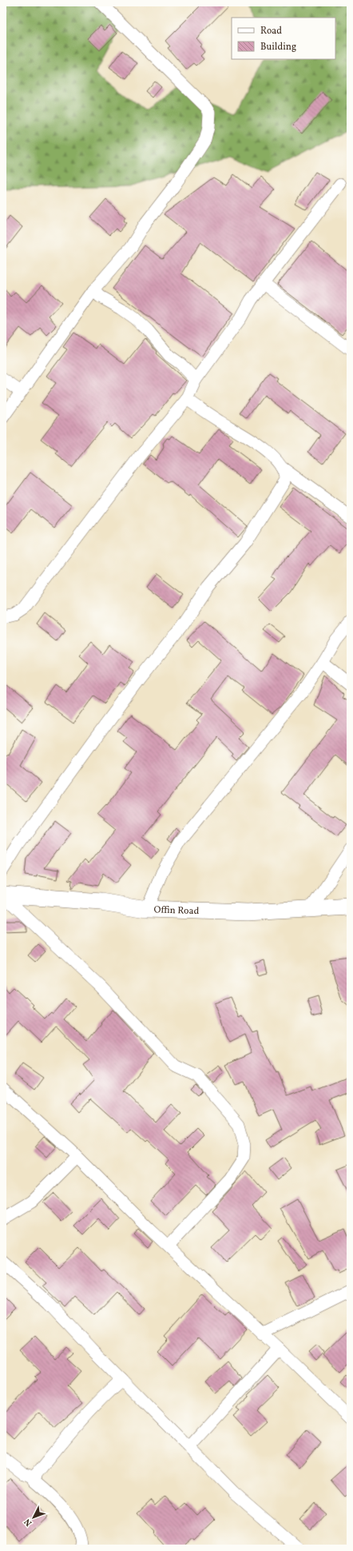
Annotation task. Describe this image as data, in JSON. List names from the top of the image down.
{
  "streets": {
    "street": ["Offin Road"]
  },
  "legend": ["Road", "Building"],
  "north": "bottom left"
}
